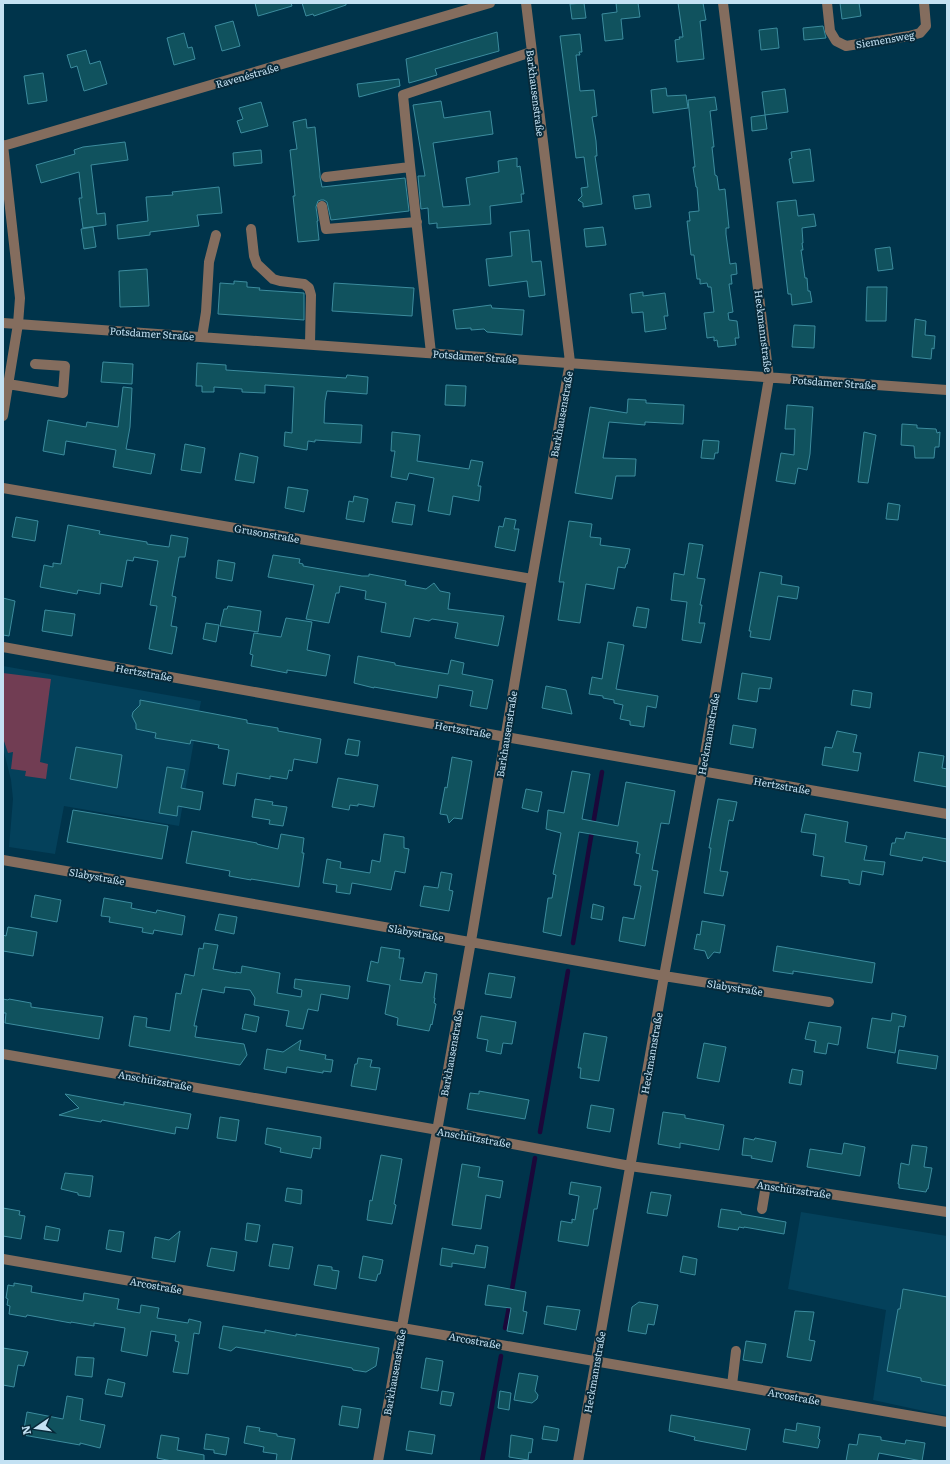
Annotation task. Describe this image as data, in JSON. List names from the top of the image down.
{
  "streets": {
    "street": [
      "Siemensweg",
      "Ravenéstraße",
      "Barkhausenstraße",
      "Heckmannstraße",
      "Potsdamer Straße",
      "Grusonstraße",
      "Hertzstraße",
      "Slabystraße",
      "Anschützstraße",
      "Arcostraße"
    ]
  },
  "crossings": [
    ["Barkhausenstraße", "Potsdamer Straße"],
    ["Barkhausenstraße", "Grusonstraße"],
    ["Barkhausenstraße", "Hertzstraße"],
    ["Barkhausenstraße", "Slabystraße"],
    ["Barkhausenstraße", "Anschützstraße"],
    ["Barkhausenstraße", "Arcostraße"],
    ["Heckmannstraße", "Potsdamer Straße"],
    ["Heckmannstraße", "Hertzstraße"],
    ["Heckmannstraße", "Slabystraße"],
    ["Heckmannstraße", "Anschützstraße"],
    ["Heckmannstraße", "Arcostraße"]
  ],
  "north": "left"
}
